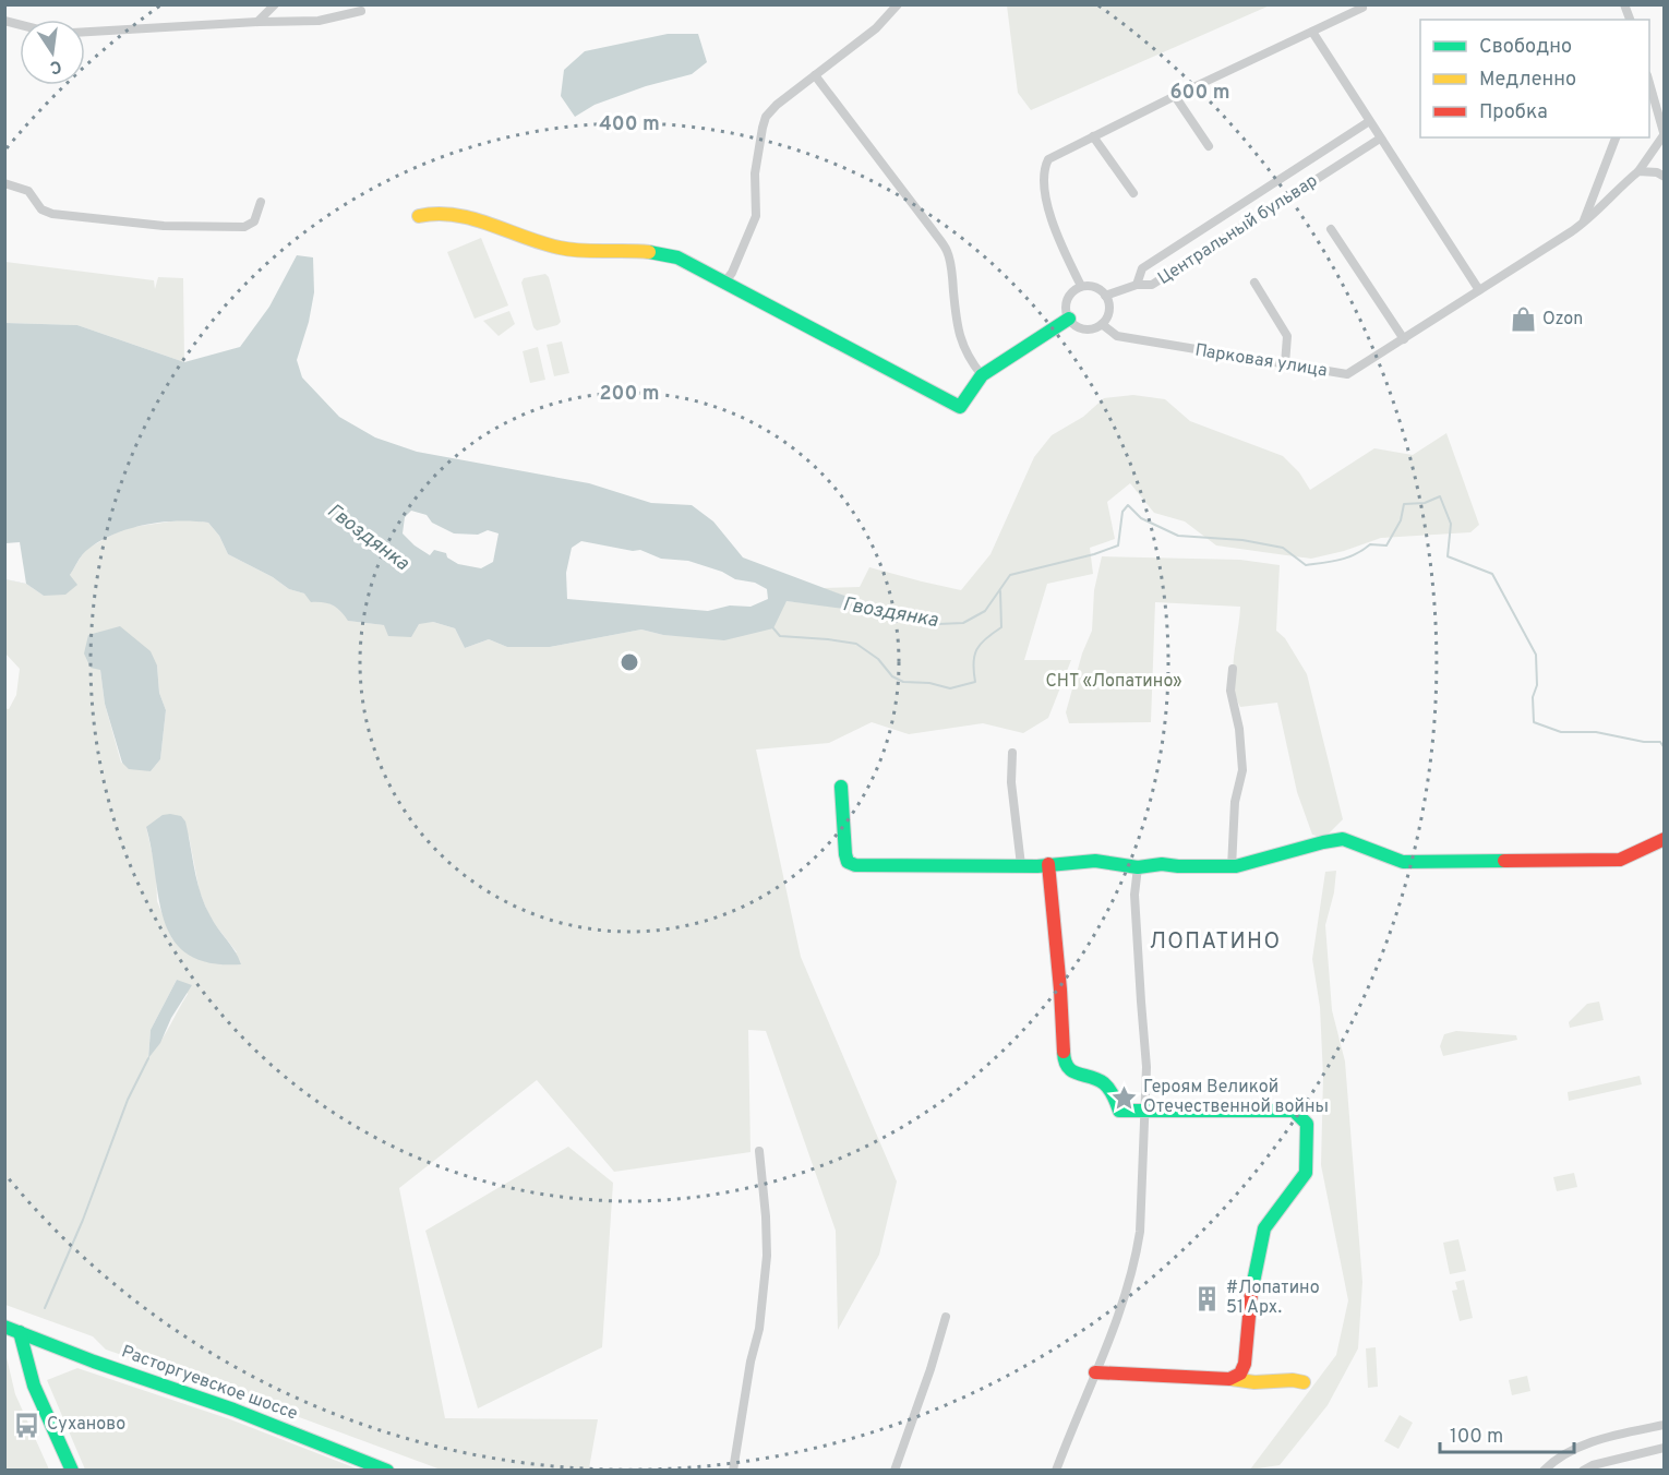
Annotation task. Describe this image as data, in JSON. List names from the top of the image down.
{
  "streets": {
    "street": ["Центральный бульвар", "Парковая улица", "Расторгуевское шоссе"]
  },
  "districts": ["ЛОПАТИНО"],
  "water": ["Гвоздянка"],
  "parks": ["СНТ «Лопатино»"],
  "places": {
    "shop": ["Ozon"],
    "place": ["Героям Великой Отечественной войны"],
    "building": ["#Лопатино 51 Арх."],
    "bus stop": ["Суханово"]
  },
  "legend": ["Свободно", "Медленно", "Пробка"],
  "scale_bar": "100 m",
  "north": "bottom",
  "rings": ["600 m", "400 m", "200 m"]
}
